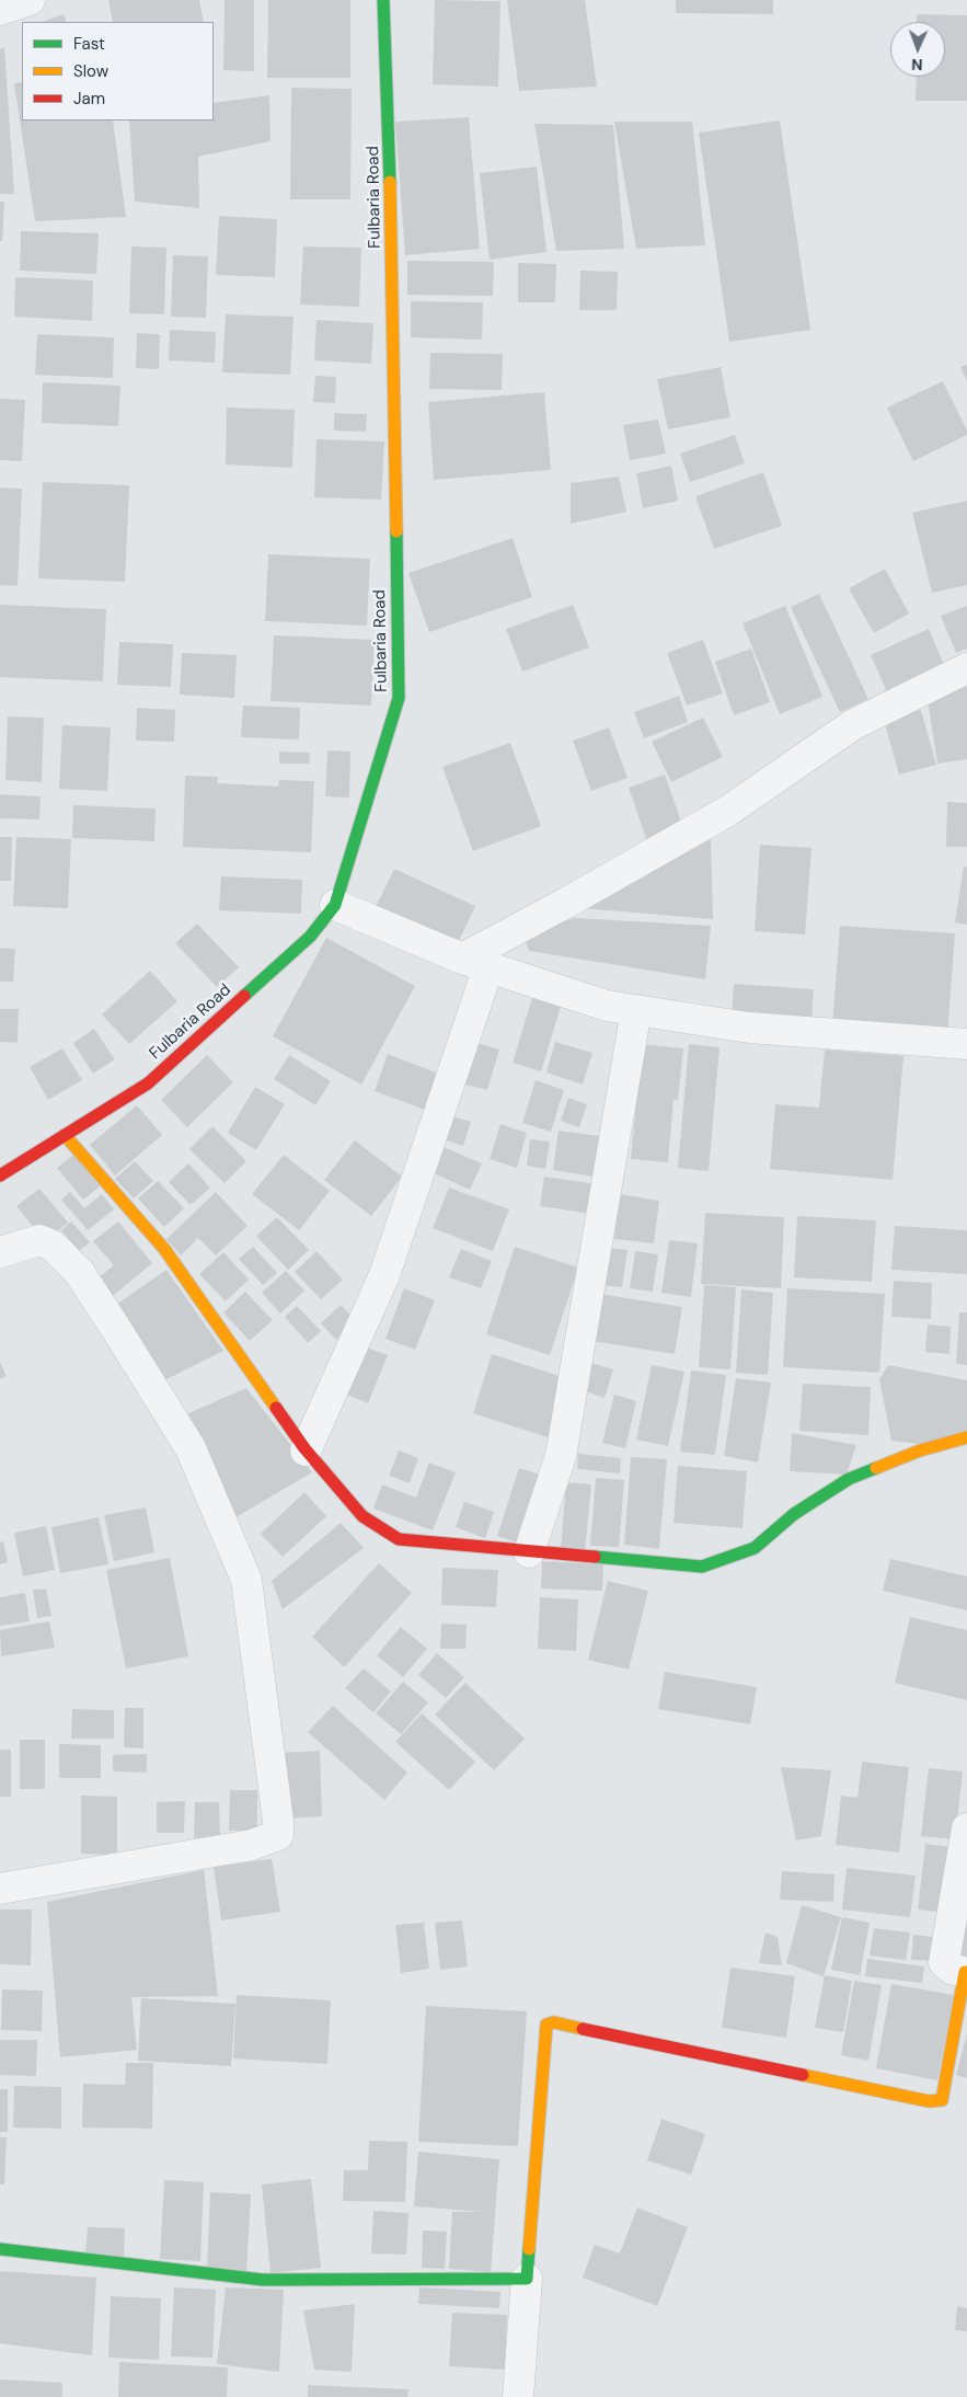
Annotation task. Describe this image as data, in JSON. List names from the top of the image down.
{
  "streets": {
    "street": ["Fulbaria Road"]
  },
  "legend": ["Fast", "Slow", "Jam"],
  "north": "bottom"
}
